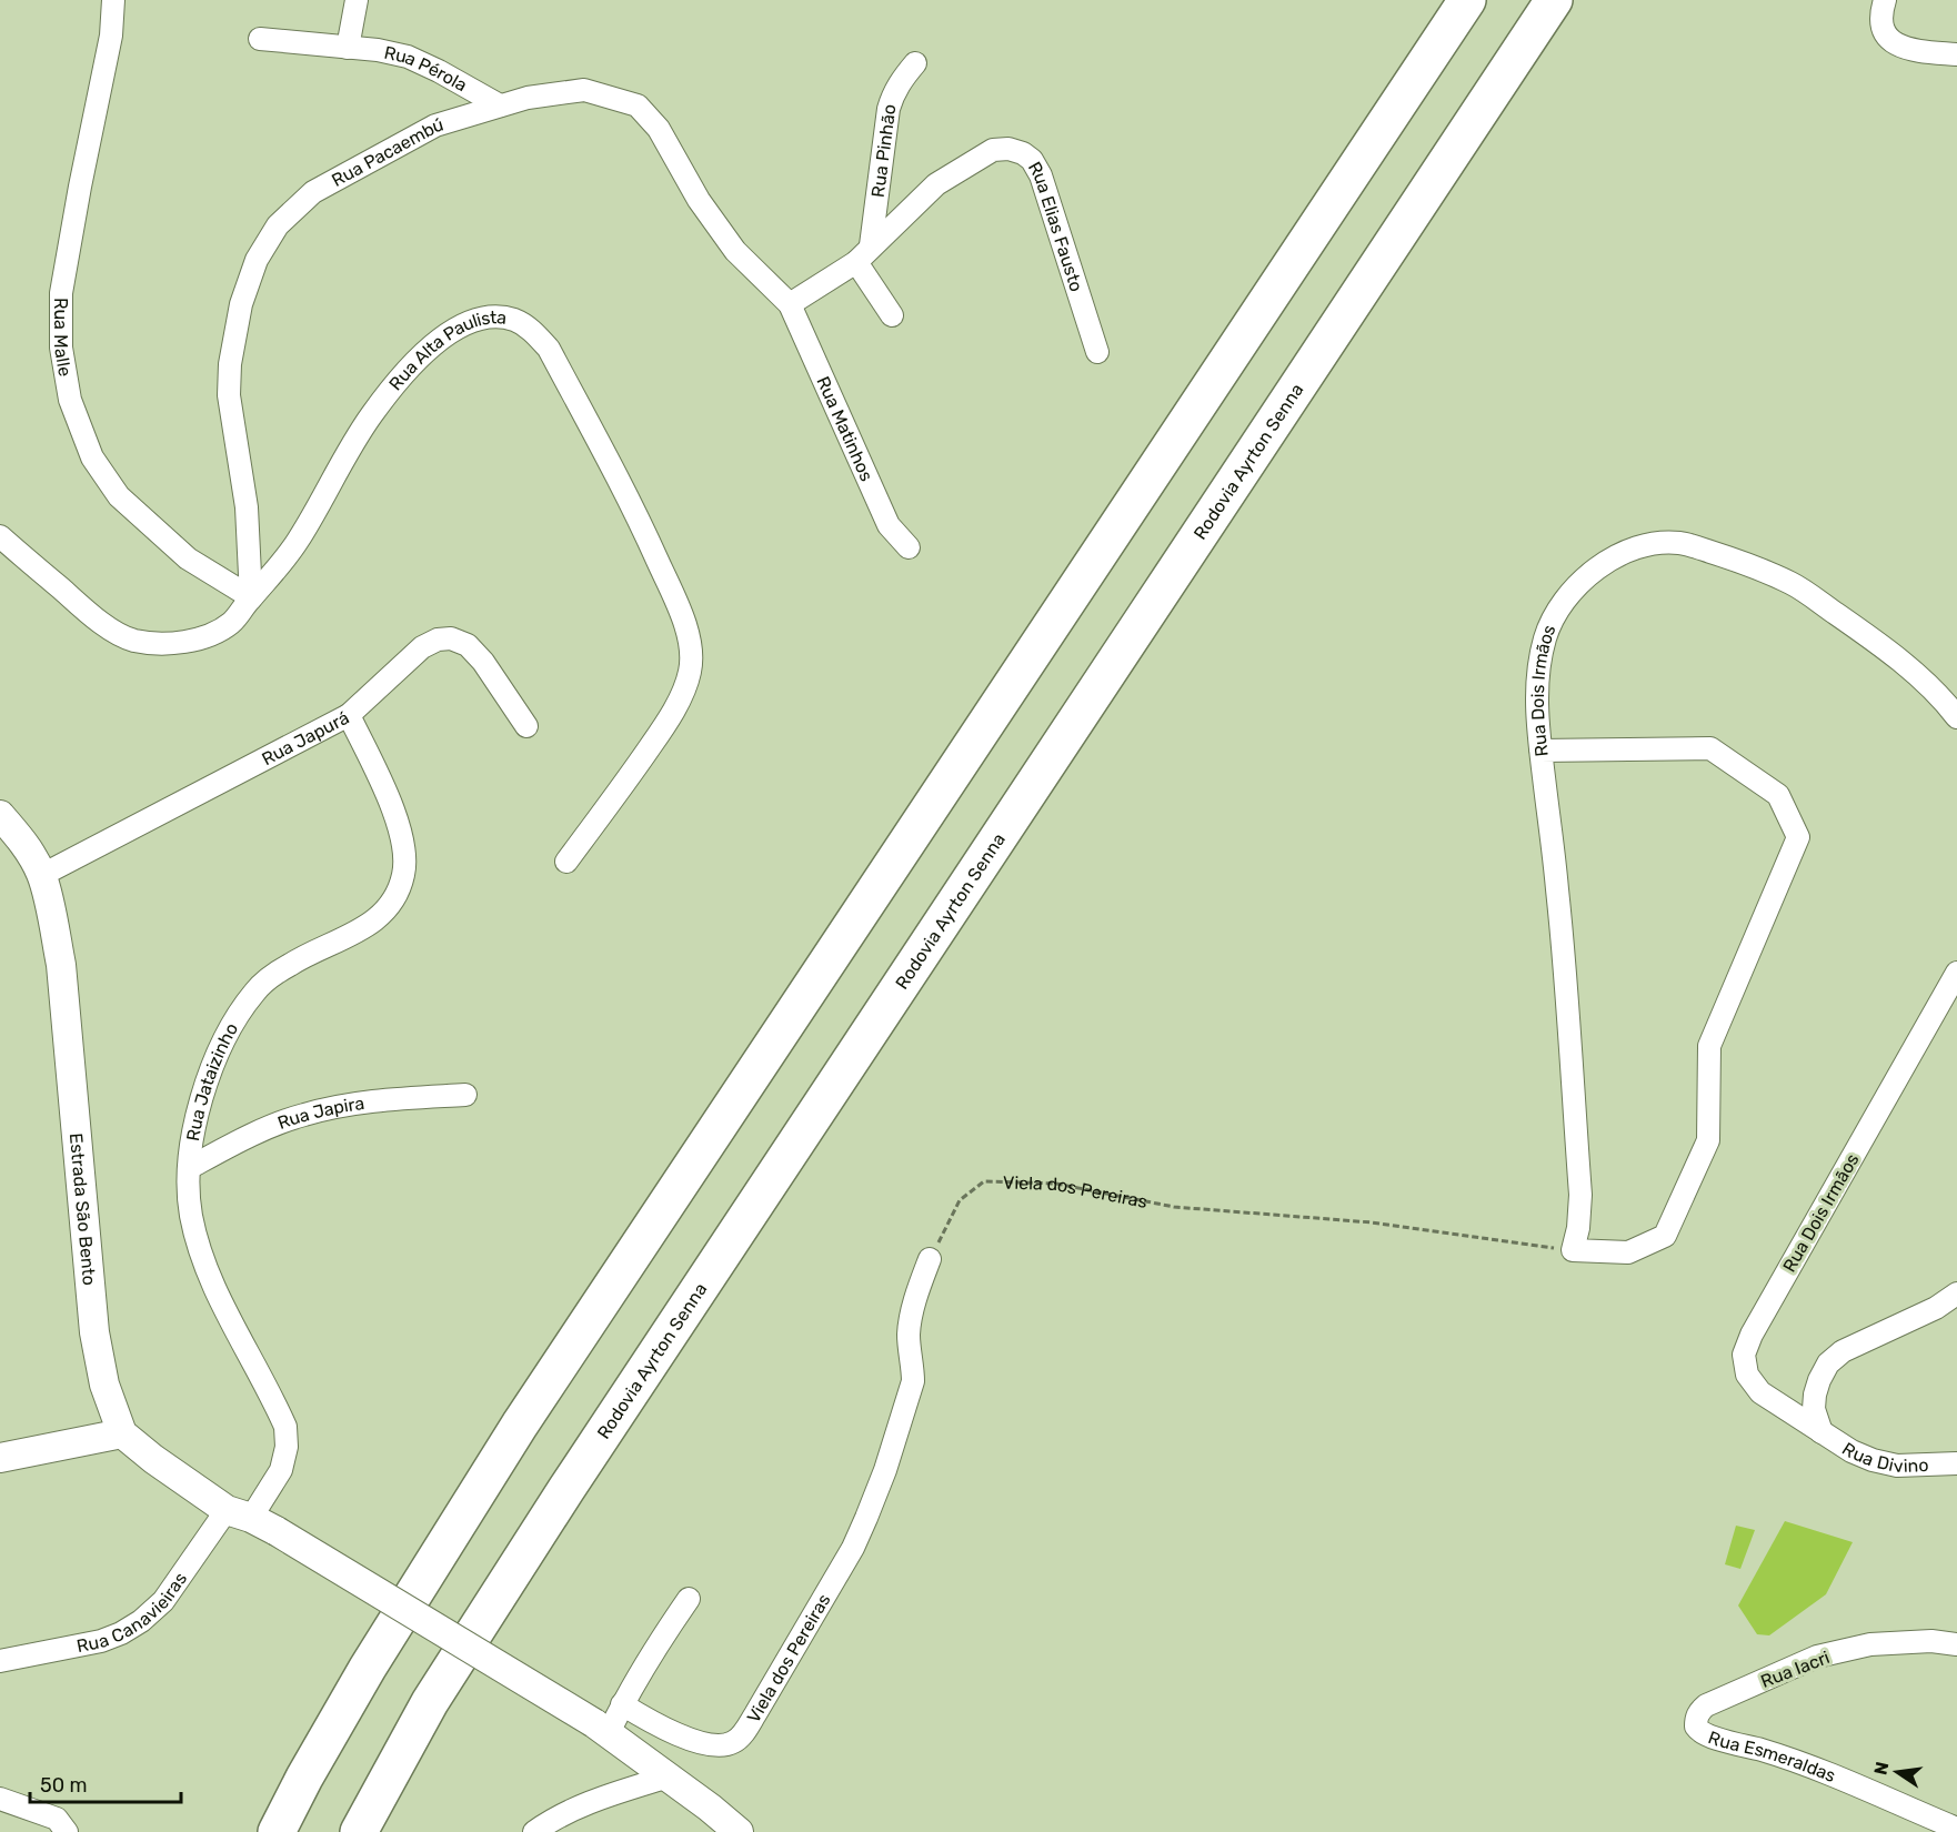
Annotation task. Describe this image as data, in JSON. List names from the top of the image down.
{
  "streets": {
    "highway": ["Rodovia Ayrton Senna"],
    "street": [
      "Rua Pérola",
      "Rua Pinhão",
      "Rua Pacaembú",
      "Rua Elias Fausto",
      "Rua Malle",
      "Rua Alta Paulista",
      "Rua Matinhos",
      "Rua Dois Irmãos",
      "Rua Japurá",
      "Rua Jataizinho",
      "Rua Japira",
      "Viela dos Pereiras",
      "Estrada São Bento",
      "Rua Divino",
      "Rua Canavieiras",
      "Rua Iacri",
      "Rua Esmeraldas"
    ]
  },
  "crossings": [
    ["Rua Pérola", "Rua Pacaembú"],
    ["Rua Pinhão", "Rua Elias Fausto"],
    ["Rua Pacaembú", "Rua Elias Fausto"],
    ["Rua Pacaembú", "Rua Malle"],
    ["Rua Pacaembú", "Rua Alta Paulista"],
    ["Rua Pacaembú", "Rua Matinhos"],
    ["Rua Elias Fausto", "Rua Matinhos"],
    ["Rua Malle", "Rua Alta Paulista"],
    ["Rua Dois Irmãos", "Viela dos Pereiras"],
    ["Rua Dois Irmãos", "Rua Divino"],
    ["Rua Japurá", "Rua Jataizinho"],
    ["Rua Japurá", "Estrada São Bento"],
    ["Rua Jataizinho", "Rua Japira"],
    ["Rua Jataizinho", "Rua Canavieiras"],
    ["Rua Iacri", "Rua Esmeraldas"]
  ],
  "scale_bar": "50 m",
  "north": "left"
}
